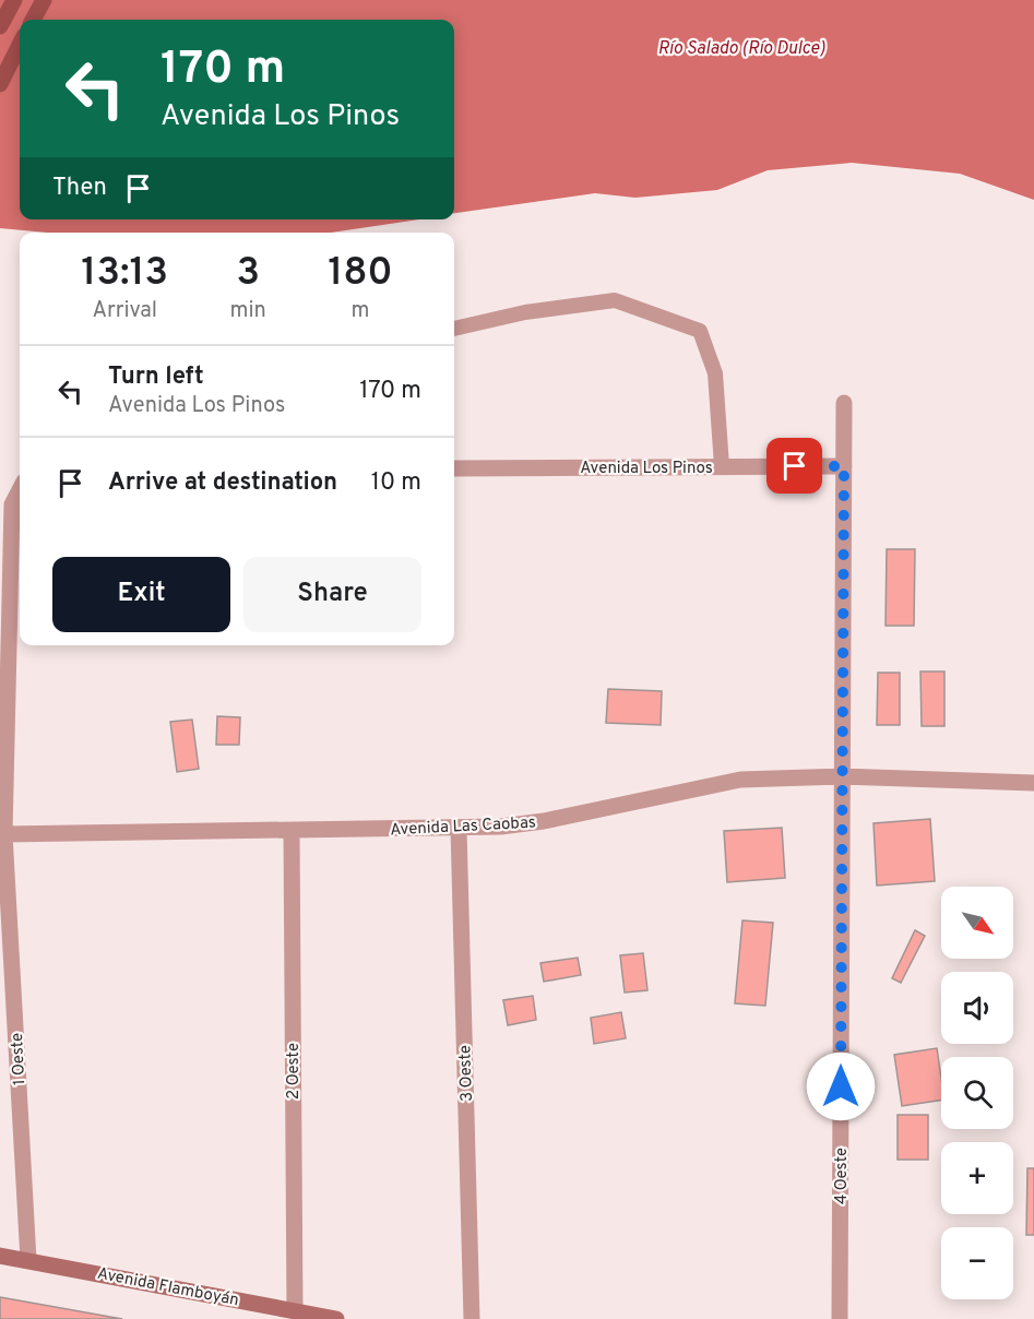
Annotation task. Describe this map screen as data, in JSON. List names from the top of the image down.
{
  "streets": {
    "street": [
      "Avenida Los Pinos",
      "Avenida Las Caobas",
      "1 Oeste",
      "2 Oeste",
      "3 Oeste",
      "4 Oeste",
      "Avenida Flamboyán"
    ]
  },
  "crossings": [
    ["Avenida Los Pinos", "4 Oeste"],
    ["Avenida Las Caobas", "1 Oeste"],
    ["Avenida Las Caobas", "2 Oeste"],
    ["Avenida Las Caobas", "3 Oeste"],
    ["Avenida Las Caobas", "4 Oeste"],
    ["1 Oeste", "Avenida Flamboyán"],
    ["2 Oeste", "Avenida Flamboyán"]
  ],
  "water": ["Río Salado (Río Dulce)"],
  "north": "bottom right",
  "page": {
    "turn": ["170 m", "Avenida Los Pinos"],
    "then": "Then",
    "eta": [
      "13:13",
      "Arrival",
      "3",
      "min",
      "180",
      "m"
    ],
    "list": [
      {
        "name": "Turn left",
        "note": "Avenida Los Pinos",
        "value": "170 m"
      },
      {
        "name": "Arrive at destination",
        "value": "10 m"
      }
    ],
    "buttons": ["Exit", "Share"],
    "map_buttons": ["+", "−"]
  }
}
